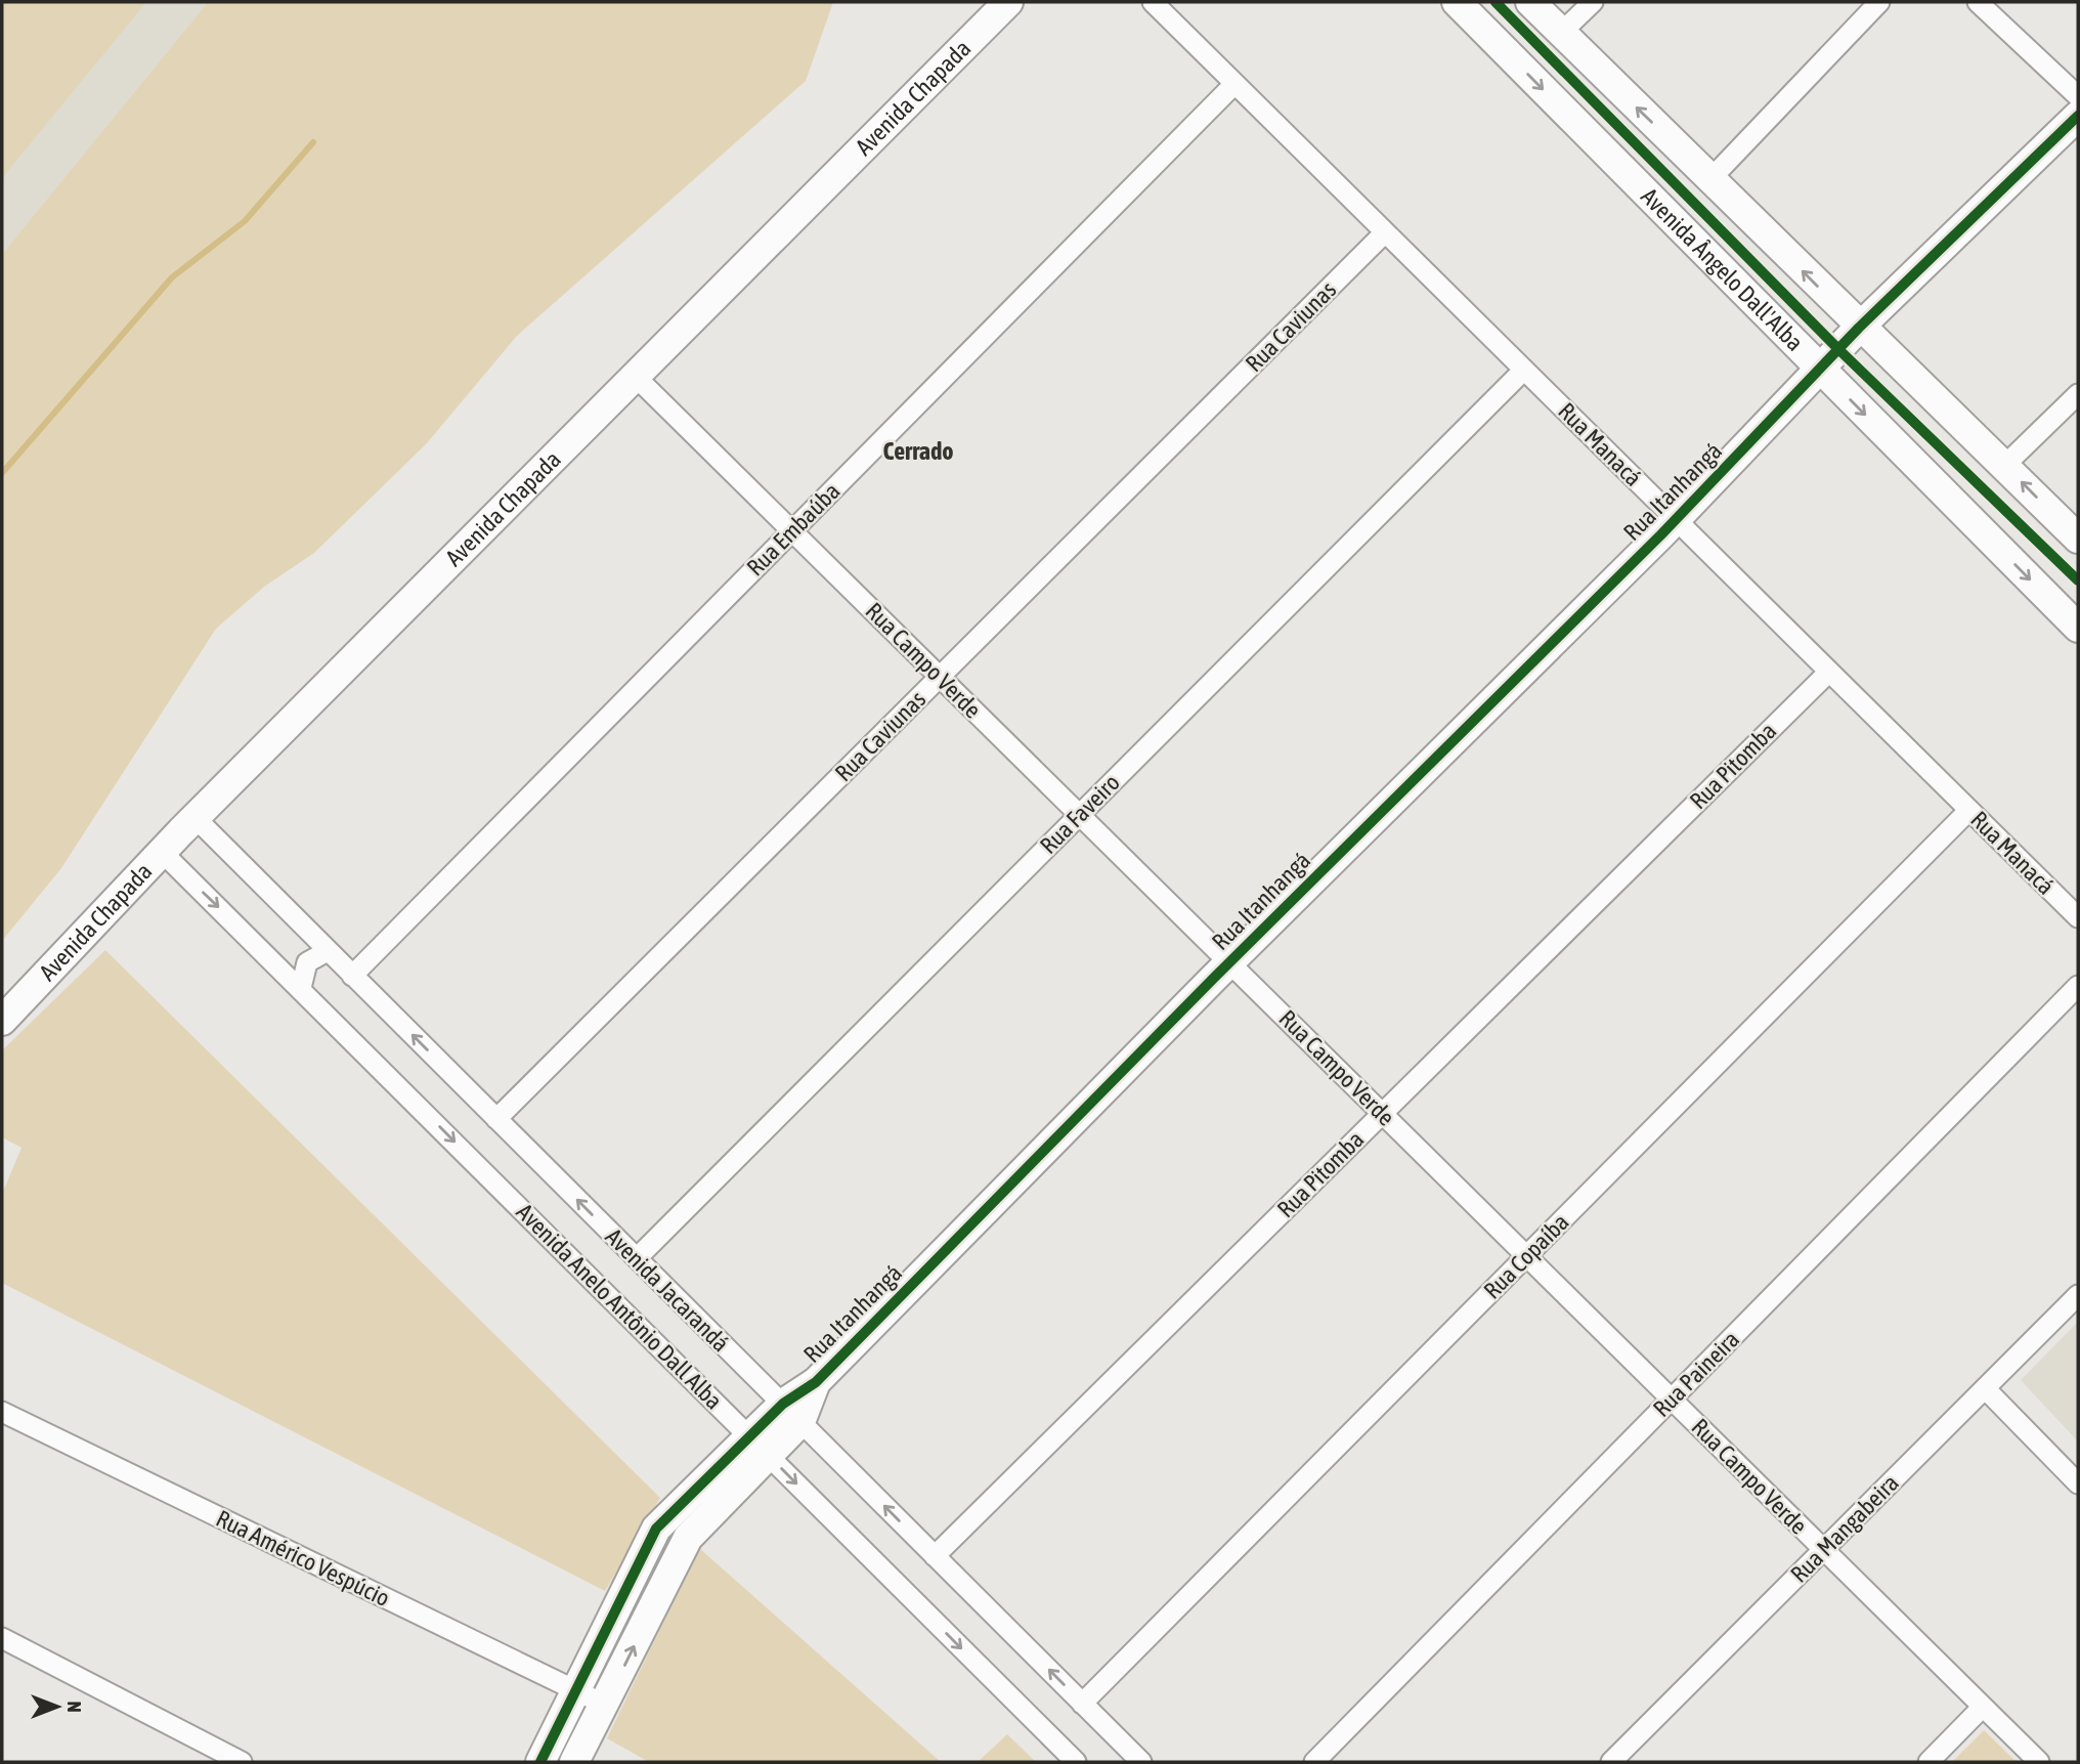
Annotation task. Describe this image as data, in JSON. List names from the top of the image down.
{
  "streets": {
    "street": [
      "Avenida Chapada",
      "Avenida Ângelo Dall'Alba",
      "Rua Caviunas",
      "Rua Manacá",
      "Rua Itanhangá",
      "Rua Embaúba",
      "Rua Campo Verde",
      "Rua Pitomba",
      "Rua Faveiro",
      "Rua Copaíba",
      "Avenida Jacarandá",
      "Avenida Anelo Antônio Dall Alba",
      "Rua Paineira",
      "Rua Mangabeira",
      "Rua Américo Vespúcio"
    ]
  },
  "crossings": [
    ["Avenida Chapada", "Rua Campo Verde"],
    ["Avenida Chapada", "Avenida Jacarandá"],
    ["Avenida Chapada", "Avenida Anelo Antônio Dall Alba"],
    ["Avenida Ângelo Dall'Alba", "Rua Itanhangá"],
    ["Rua Caviunas", "Rua Manacá"],
    ["Rua Caviunas", "Rua Campo Verde"],
    ["Rua Caviunas", "Avenida Jacarandá"],
    ["Rua Manacá", "Rua Itanhangá"],
    ["Rua Manacá", "Rua Embaúba"],
    ["Rua Manacá", "Rua Pitomba"],
    ["Rua Manacá", "Rua Faveiro"],
    ["Rua Manacá", "Rua Copaíba"],
    ["Rua Itanhangá", "Rua Campo Verde"],
    ["Rua Itanhangá", "Avenida Jacarandá"],
    ["Rua Itanhangá", "Avenida Anelo Antônio Dall Alba"],
    ["Rua Itanhangá", "Rua Américo Vespúcio"],
    ["Rua Embaúba", "Rua Campo Verde"],
    ["Rua Embaúba", "Avenida Jacarandá"],
    ["Rua Campo Verde", "Rua Pitomba"],
    ["Rua Campo Verde", "Rua Faveiro"],
    ["Rua Campo Verde", "Rua Copaíba"],
    ["Rua Campo Verde", "Rua Paineira"],
    ["Rua Campo Verde", "Rua Mangabeira"],
    ["Rua Pitomba", "Avenida Jacarandá"],
    ["Rua Faveiro", "Avenida Jacarandá"],
    ["Rua Copaíba", "Avenida Jacarandá"]
  ],
  "one_way": ["Avenida Jacarandá", "Avenida Anelo Antônio Dall Alba"],
  "districts": ["Cerrado"],
  "north": "right"
}
